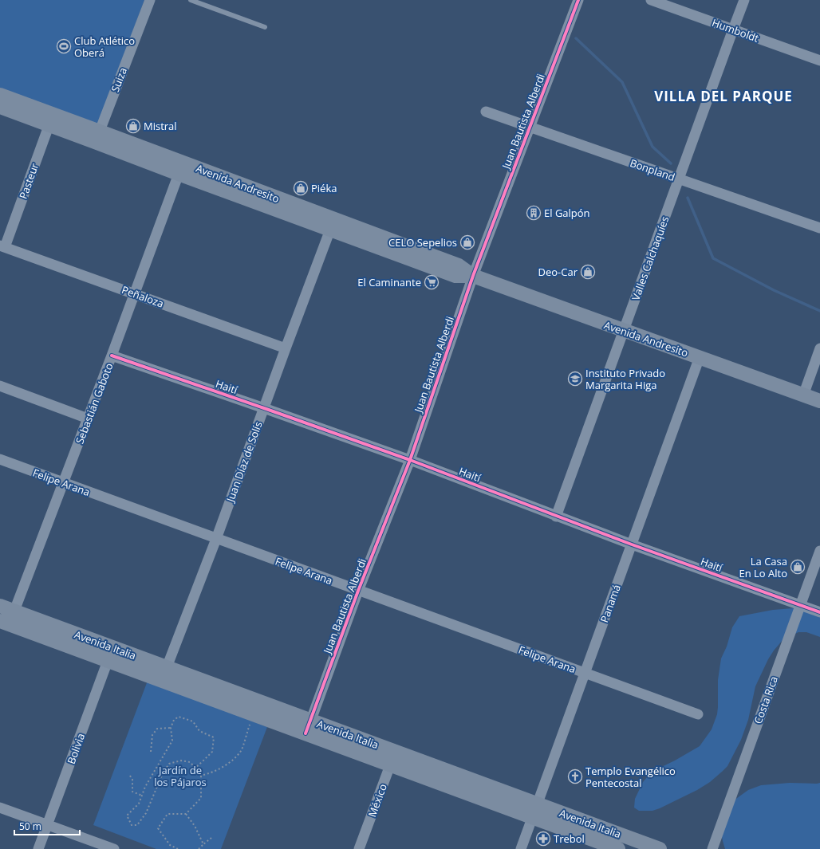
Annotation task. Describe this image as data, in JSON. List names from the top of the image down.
{
  "streets": {
    "main road": ["Avenida Andresito", "Avenida Italia"],
    "street": [
      "Humboldt",
      "Suiza",
      "Juan Bautista Alberdi",
      "Bonpland",
      "Pasteur",
      "Valles Calchaquíes",
      "Peñaloza",
      "Haití",
      "Sebastián Gaboto",
      "Juan Díaz de Solís",
      "Felipe Arana",
      "Panamá",
      "Costa Rica",
      "Bolivia",
      "México"
    ]
  },
  "crossings": [
    ["Humboldt", "Valles Calchaquíes"],
    ["Suiza", "Avenida Andresito"],
    ["Juan Bautista Alberdi", "Bonpland"],
    ["Juan Bautista Alberdi", "Avenida Andresito"],
    ["Juan Bautista Alberdi", "Haití"],
    ["Juan Bautista Alberdi", "Felipe Arana"],
    ["Juan Bautista Alberdi", "Avenida Italia"],
    ["Bonpland", "Valles Calchaquíes"],
    ["Pasteur", "Avenida Andresito"],
    ["Pasteur", "Peñaloza"],
    ["Avenida Andresito", "Valles Calchaquíes"],
    ["Avenida Andresito", "Sebastián Gaboto"],
    ["Avenida Andresito", "Juan Díaz de Solís"],
    ["Avenida Andresito", "Panamá"],
    ["Valles Calchaquíes", "Haití"],
    ["Peñaloza", "Sebastián Gaboto"],
    ["Peñaloza", "Juan Díaz de Solís"],
    ["Haití", "Sebastián Gaboto"],
    ["Haití", "Juan Díaz de Solís"],
    ["Haití", "Panamá"],
    ["Haití", "Costa Rica"],
    ["Sebastián Gaboto", "Felipe Arana"],
    ["Sebastián Gaboto", "Avenida Italia"],
    ["Juan Díaz de Solís", "Felipe Arana"],
    ["Juan Díaz de Solís", "Avenida Italia"],
    ["Felipe Arana", "Panamá"],
    ["Panamá", "Avenida Italia"],
    ["Avenida Italia", "Bolivia"],
    ["Avenida Italia", "México"]
  ],
  "districts": ["VILLA DEL PARQUE"],
  "parks": ["Jardín de los Pájaros"],
  "places": {
    "sports": ["Club Atlético Oberá"],
    "shop": [
      "Mistral",
      "Piéka",
      "CELO Sepelios",
      "Deo-Car",
      "La Casa En Lo Alto"
    ],
    "building": ["El Galpón"],
    "supermarket": ["El Caminante"],
    "school or university": ["Instituto Privado Margarita Higa"],
    "church": ["Templo Evangélico Pentecostal"],
    "pharmacy": ["Trebol"]
  },
  "scale_bar": "50 m"
}
